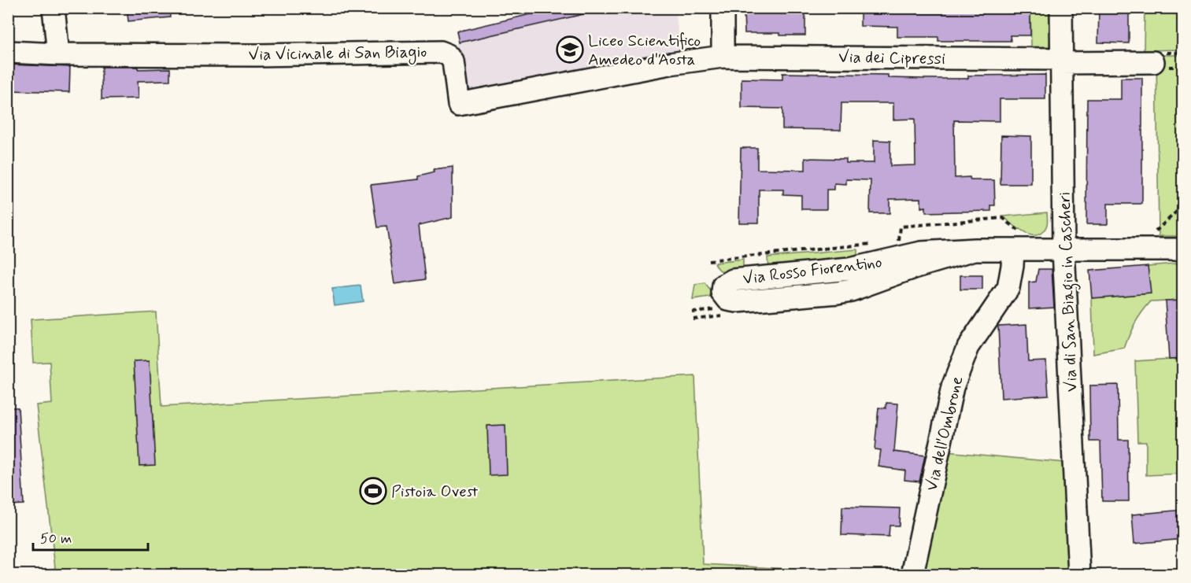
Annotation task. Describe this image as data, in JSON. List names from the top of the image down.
{
  "streets": {
    "street": [
      "Via Vicinale di San Biagio",
      "Via dei Cipressi",
      "Via Rosso Fiorentino",
      "Via di San Biagio in Cascheri",
      "Via dell'Ombrone"
    ]
  },
  "crossings": [
    ["Via Vicinale di San Biagio", "Via dei Cipressi"],
    ["Via dei Cipressi", "Via di San Biagio in Cascheri"],
    ["Via Rosso Fiorentino", "Via di San Biagio in Cascheri"],
    ["Via Rosso Fiorentino", "Via dell'Ombrone"]
  ],
  "places": {
    "school or university": ["Liceo Scientifico Amedeo d'Aosta"],
    "sports": ["Pistoia Ovest"]
  },
  "scale_bar": "50 m"
}
